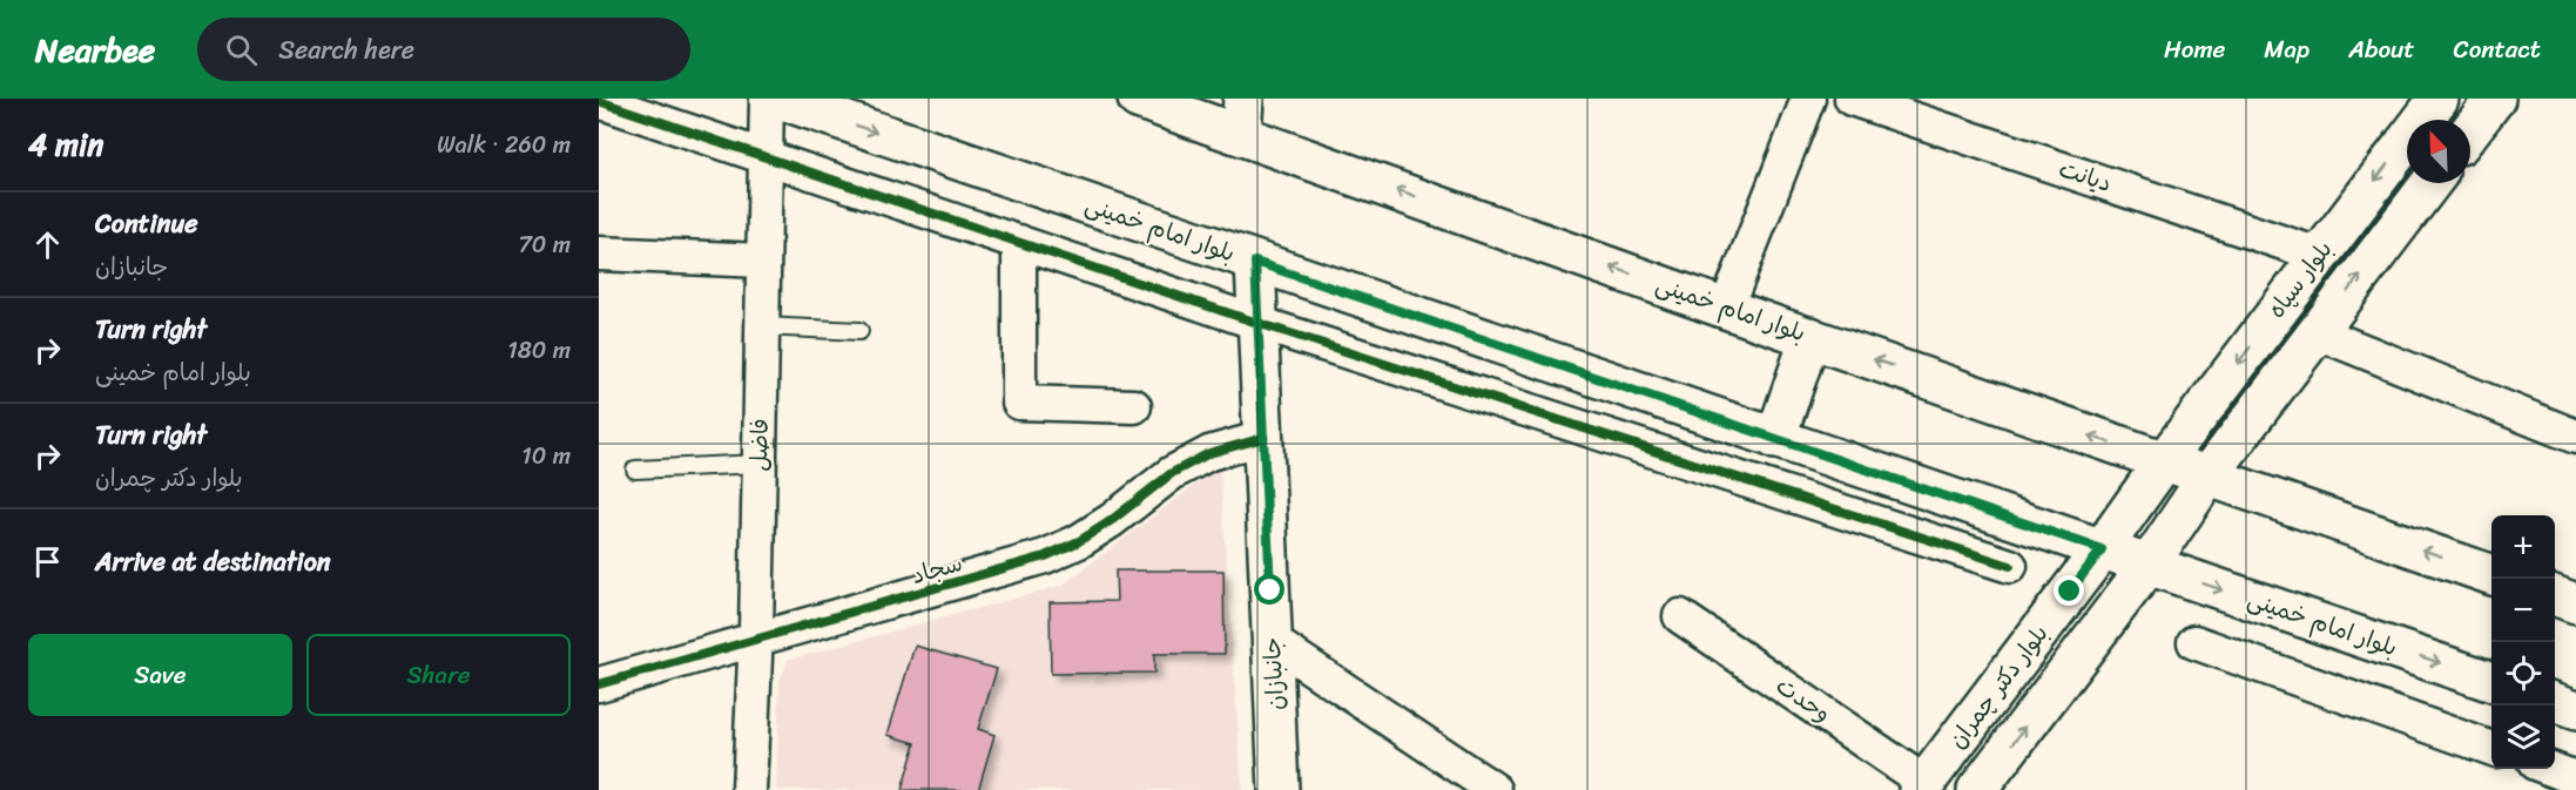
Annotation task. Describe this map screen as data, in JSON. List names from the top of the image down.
{
  "streets": {
    "main road": [
      "بلوار امام خمینی",
      "بلوار سپاه",
      "جانبازان",
      "بلوار دکتر چمران"
    ],
    "street": [
      "دیانت",
      "فاضل",
      "سجاد",
      "وحدت"
    ]
  },
  "crossings": [
    ["دیانت", "بلوار سپاه"],
    ["بلوار امام خمینی", "بلوار سپاه"],
    ["بلوار امام خمینی", "جانبازان"],
    ["بلوار امام خمینی", "بلوار دکتر چمران"],
    ["بلوار سپاه", "بلوار دکتر چمران"],
    ["فاضل", "سجاد"],
    ["سجاد", "جانبازان"],
    ["بلوار دکتر چمران", "وحدت"]
  ],
  "north": "top left",
  "page": {
    "header": "Nearbee",
    "search": "Search here",
    "nav": [
      "Home",
      "Map",
      "About",
      "Contact"
    ],
    "heading": ["4 min", "Walk · 260 m"],
    "list": [
      ["Continue", "جانبازان", "70 m"],
      ["Turn right", "بلوار امام خمینی", "180 m"],
      ["Turn right", "بلوار دکتر چمران", "10 m"],
      "Arrive at destination"
    ],
    "map_buttons": ["+", "−"],
    "buttons": ["Save", "Share"]
  }
}
